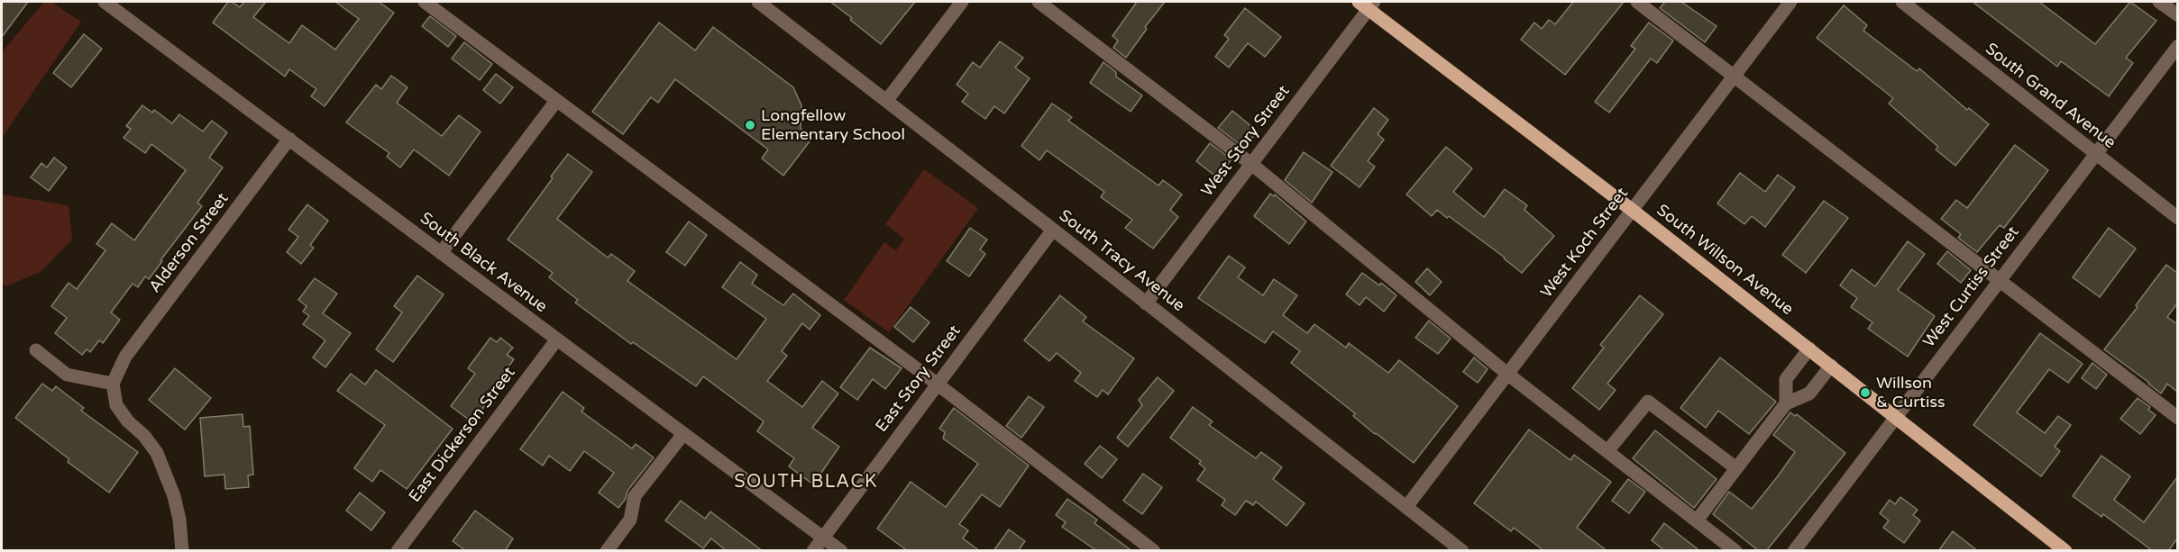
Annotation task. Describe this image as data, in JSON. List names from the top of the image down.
{
  "streets": {
    "main road": ["South Willson Avenue"],
    "street": [
      "South Grand Avenue",
      "West Story Street",
      "Alderson Street",
      "West Koch Street",
      "South Tracy Avenue",
      "South Black Avenue",
      "West Curtiss Street",
      "East Story Street",
      "East Dickerson Street"
    ]
  },
  "crossings": [
    ["South Grand Avenue", "West Curtiss Street"],
    ["West Story Street", "South Willson Avenue"],
    ["West Story Street", "South Tracy Avenue"],
    ["Alderson Street", "South Black Avenue"],
    ["West Koch Street", "South Willson Avenue"],
    ["West Koch Street", "South Tracy Avenue"],
    ["South Willson Avenue", "West Curtiss Street"],
    ["South Tracy Avenue", "East Story Street"],
    ["South Black Avenue", "East Story Street"],
    ["South Black Avenue", "East Dickerson Street"]
  ],
  "districts": ["SOUTH BLACK"],
  "places": ["Longfellow Elementary School", "Willson & Curtiss"]
}
